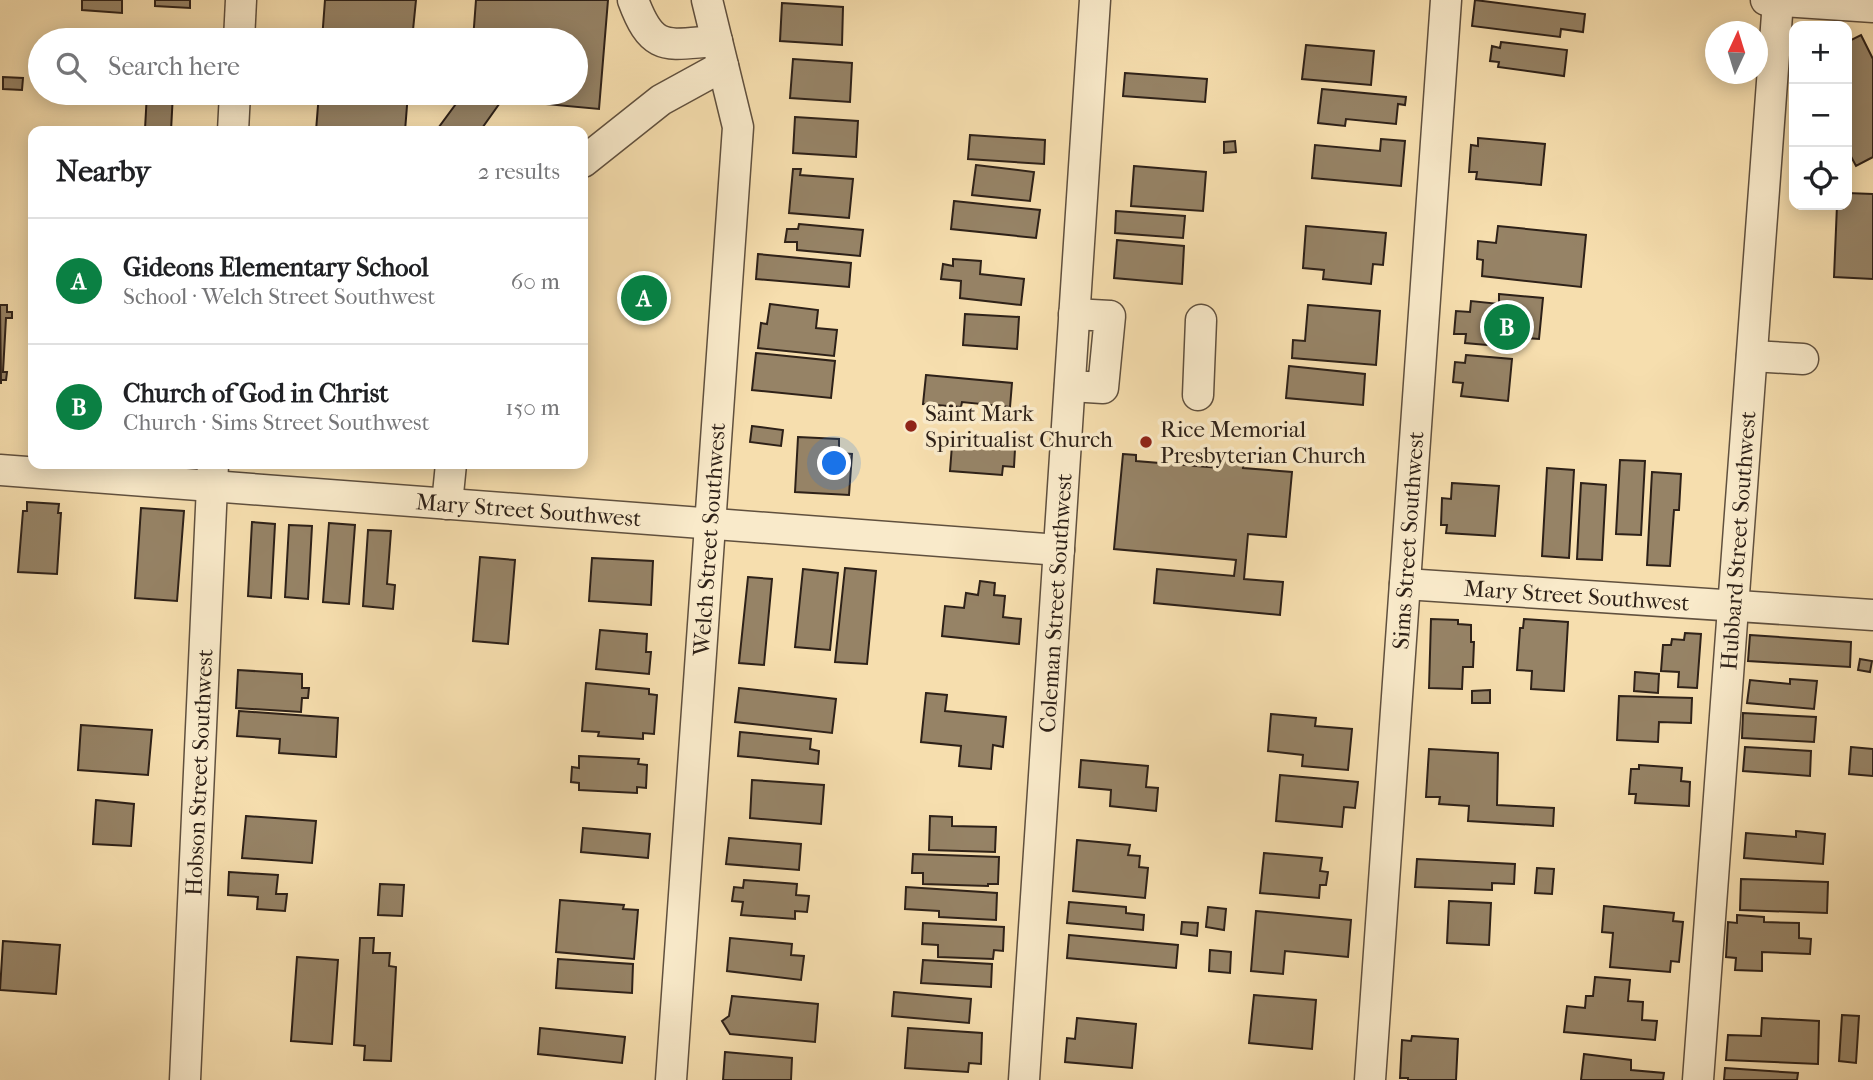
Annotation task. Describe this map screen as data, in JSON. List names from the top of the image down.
{
  "streets": {
    "street": [
      "Mary Street Southwest",
      "Welch Street Southwest",
      "Sims Street Southwest",
      "Hubbard Street Southwest",
      "Coleman Street Southwest",
      "Hobson Street Southwest"
    ]
  },
  "crossings": [
    ["Mary Street Southwest", "Welch Street Southwest"],
    ["Mary Street Southwest", "Sims Street Southwest"],
    ["Mary Street Southwest", "Hubbard Street Southwest"],
    ["Mary Street Southwest", "Coleman Street Southwest"],
    ["Mary Street Southwest", "Hobson Street Southwest"]
  ],
  "places": ["Saint Mark Spiritualist Church", "Rice Memorial Presbyterian Church"],
  "north": "top",
  "page": {
    "map_buttons": ["+", "−"],
    "search": "Search here",
    "heading": ["Nearby", "2 results"],
    "list": [
      {
        "mark": "A",
        "name": "Gideons Elementary School",
        "note": "School · Welch Street Southwest",
        "value": "60 m"
      },
      {
        "mark": "B",
        "name": "Church of God in Christ",
        "note": "Church · Sims Street Southwest",
        "value": "150 m"
      }
    ],
    "pins": ["A", "B"]
  }
}
